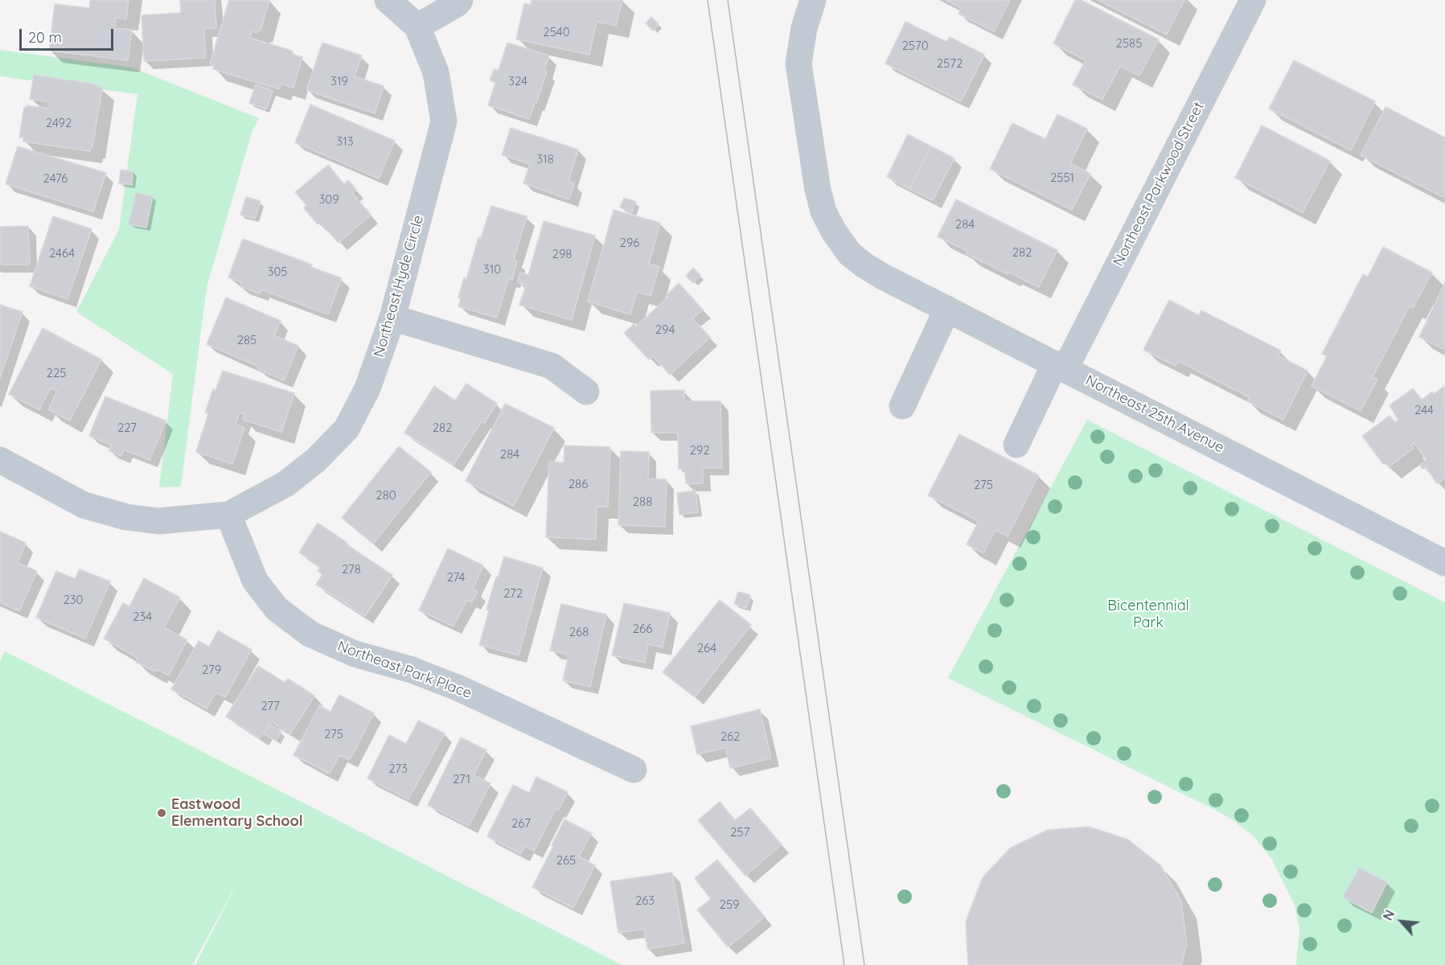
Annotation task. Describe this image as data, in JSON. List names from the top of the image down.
{
  "streets": {
    "street": [
      "Northeast Parkwood Street",
      "Northeast Hyde Circle",
      "Northeast 25th Avenue",
      "Northeast Park Place"
    ]
  },
  "crossings": [
    ["Northeast Parkwood Street", "Northeast 25th Avenue"],
    ["Northeast Hyde Circle", "Northeast Park Place"]
  ],
  "parks": ["Bicentennial Park"],
  "places": ["Eastwood Elementary School"],
  "house_numbers": [
    "2540",
    "2585",
    "2570",
    "2572",
    "319",
    "324",
    "2492",
    "313",
    "318",
    "2551",
    "2476",
    "309",
    "284",
    "296",
    "282",
    "2464",
    "298",
    "310",
    "305",
    "294",
    "285",
    "225",
    "244",
    "227",
    "282",
    "292",
    "284",
    "286",
    "275",
    "280",
    "288",
    "278",
    "274",
    "272",
    "230",
    "234",
    "266",
    "268",
    "264",
    "279",
    "277",
    "275",
    "262",
    "273",
    "271",
    "267",
    "257",
    "265",
    "263",
    "259"
  ],
  "scale_bar": "20 m",
  "north": "top left"
}
